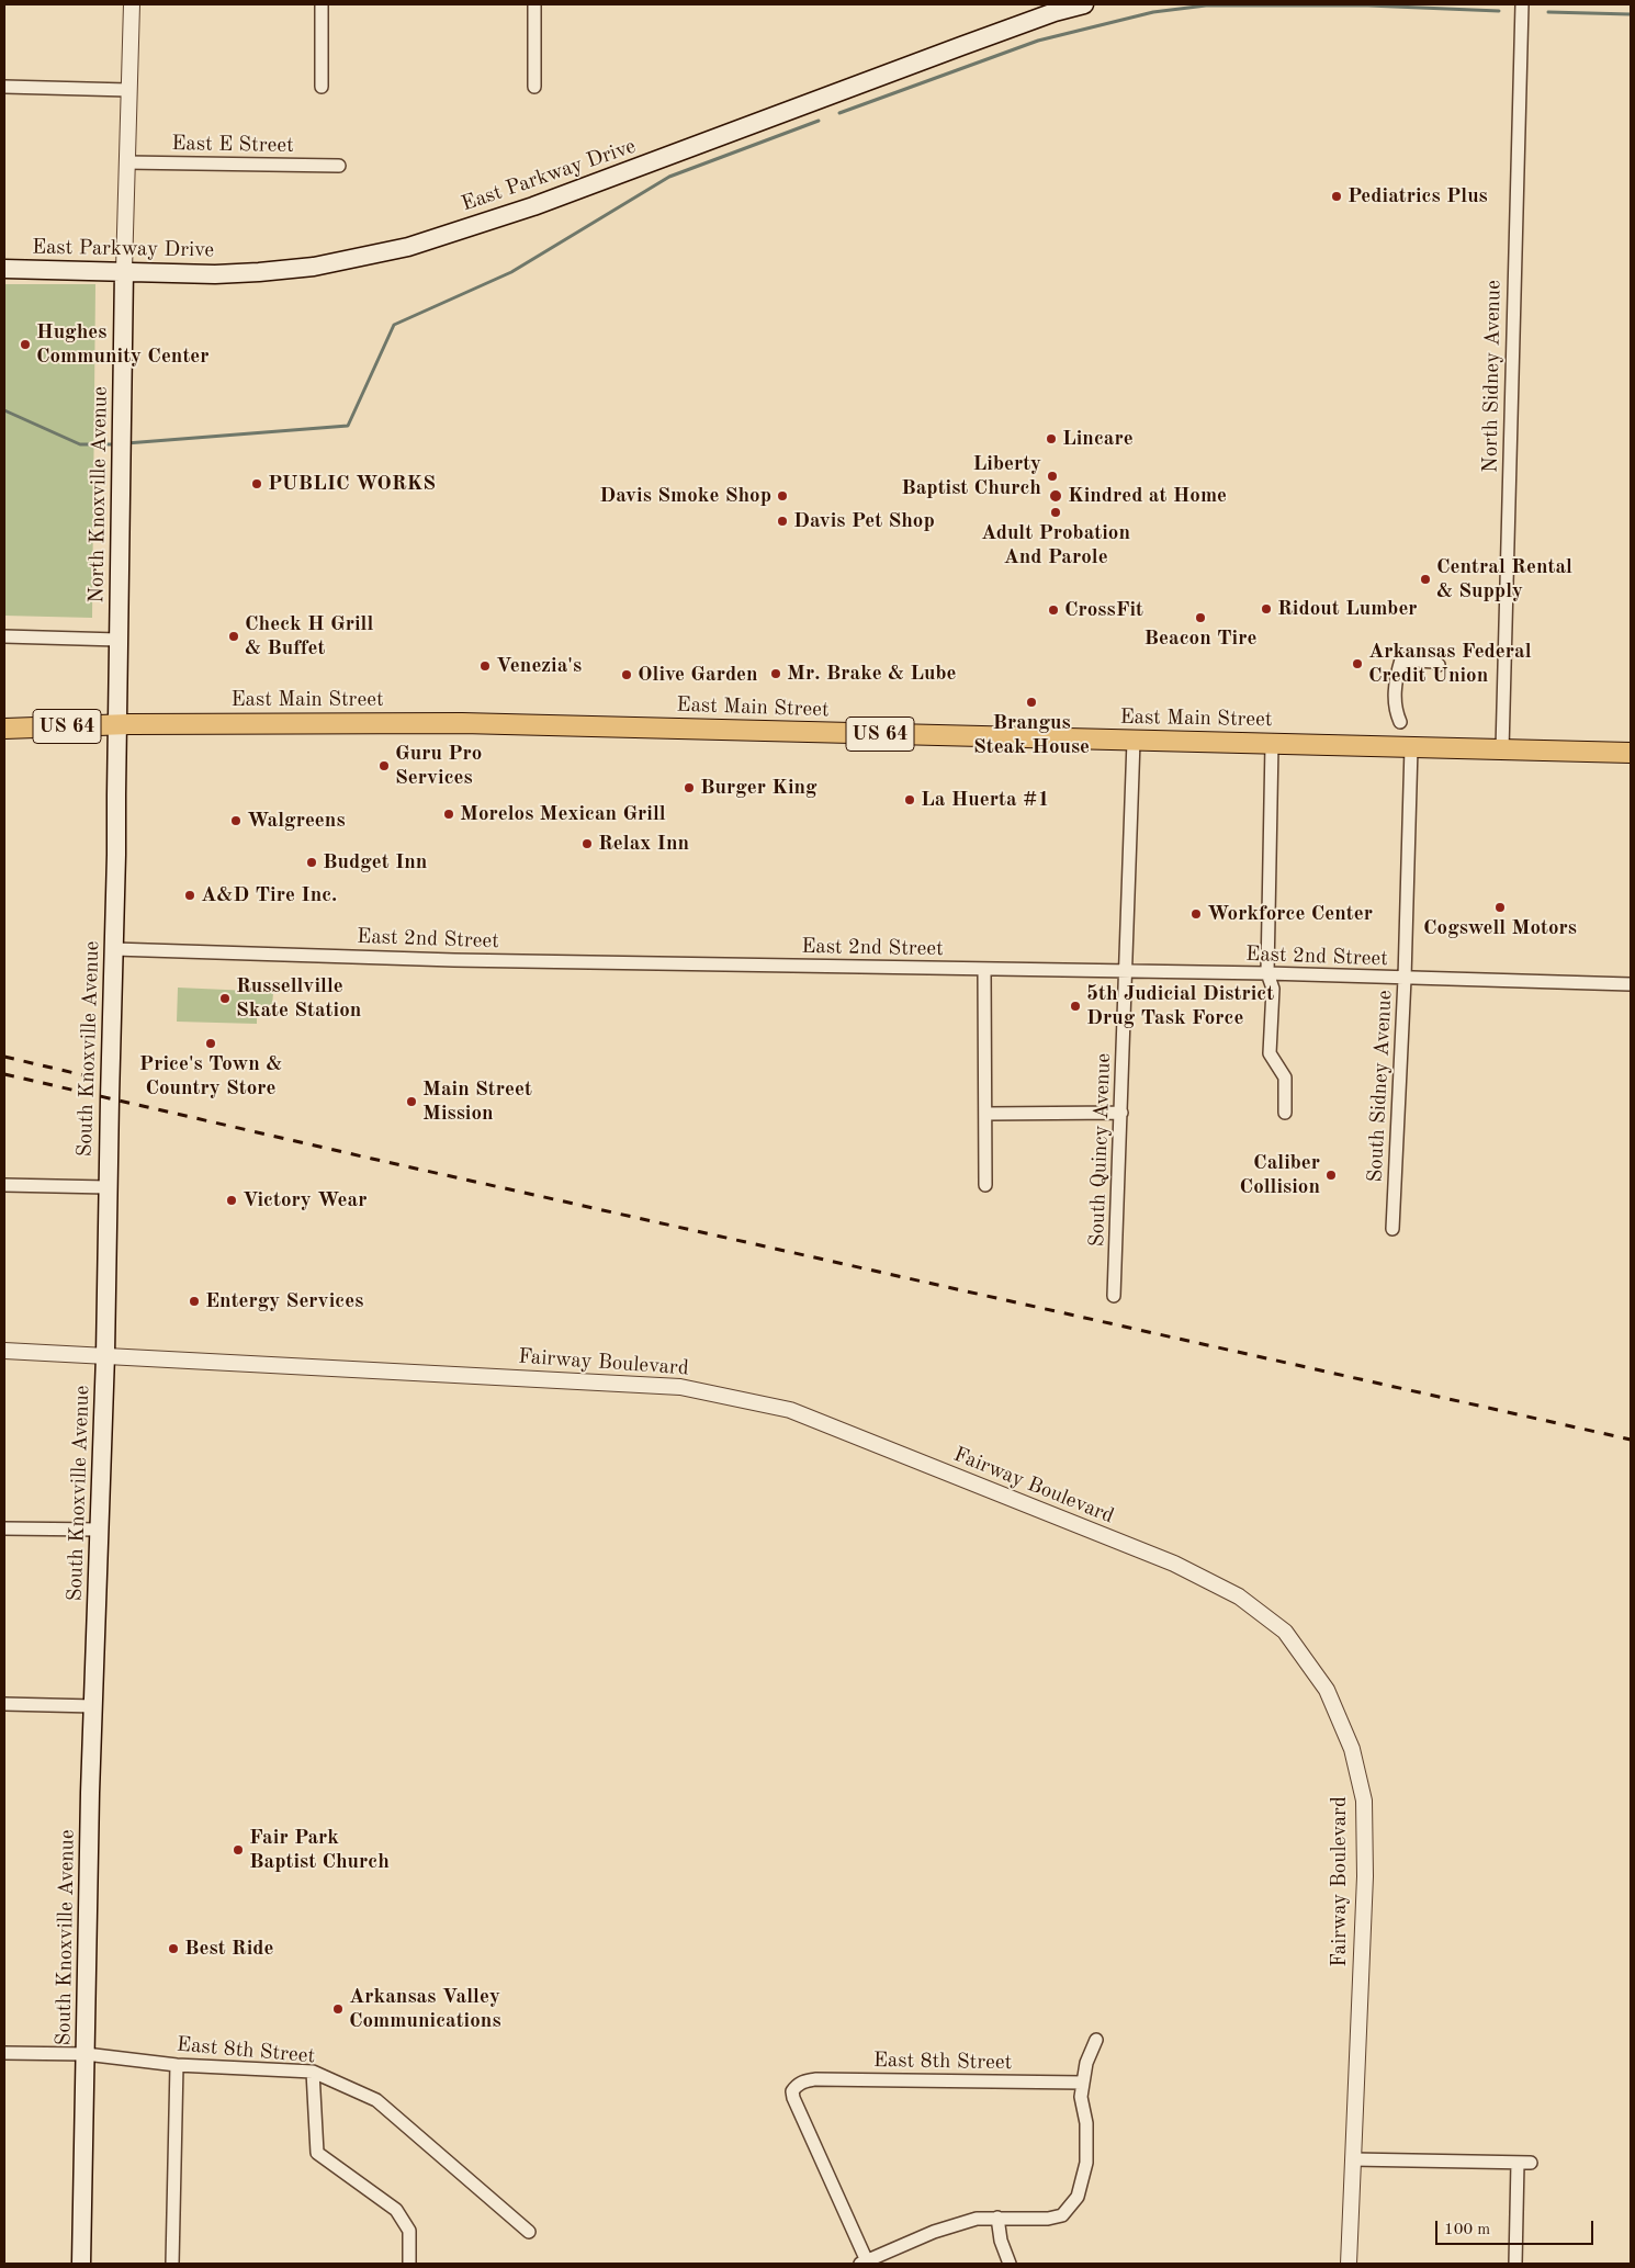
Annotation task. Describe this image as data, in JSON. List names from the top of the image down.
{
  "streets": {
    "main road": [
      "East Parkway Drive",
      "North Knoxville Avenue",
      "East Main Street",
      "US 64",
      "South Knoxville Avenue"
    ],
    "street": [
      "East E Street",
      "North Sidney Avenue",
      "East 2nd Street",
      "South Sidney Avenue",
      "South Quincy Avenue",
      "Fairway Boulevard",
      "East 8th Street"
    ]
  },
  "crossings": [
    ["East E Street", "North Knoxville Avenue"],
    ["East Parkway Drive", "North Knoxville Avenue"],
    ["North Sidney Avenue", "East Main Street"],
    ["North Knoxville Avenue", "East Main Street"],
    ["North Knoxville Avenue", "South Knoxville Avenue"],
    ["East Main Street", "South Knoxville Avenue"],
    ["East Main Street", "South Sidney Avenue"],
    ["East Main Street", "South Quincy Avenue"],
    ["East 2nd Street", "South Knoxville Avenue"],
    ["East 2nd Street", "South Sidney Avenue"],
    ["East 2nd Street", "South Quincy Avenue"],
    ["South Knoxville Avenue", "Fairway Boulevard"],
    ["South Knoxville Avenue", "East 8th Street"]
  ],
  "places": [
    "Pediatrics Plus",
    "Hughes Community Center",
    "Lincare",
    "Liberty Baptist Church",
    "PUBLIC WORKS",
    "Davis Smoke Shop",
    "Kindred at Home",
    "Adult Probation And Parole",
    "Davis Pet Shop",
    "Central Rental & Supply",
    "Ridout Lumber",
    "CrossFit",
    "Beacon Tire",
    "Check H Grill & Buffet",
    "Arkansas Federal Credit Union",
    "Venezia's",
    "Mr. Brake & Lube",
    "Olive Garden",
    "Brangus Steak House",
    "Guru Pro Services",
    "Burger King",
    "La Huerta #1",
    "Morelos Mexican Grill",
    "Walgreens",
    "Relax Inn",
    "Budget Inn",
    "A&D Tire Inc.",
    "Cogswell Motors",
    "Workforce Center",
    "Russellville Skate Station",
    "5th Judicial District Drug Task Force",
    "Price's Town & Country Store",
    "Main Street Mission",
    "Caliber Collision",
    "Victory Wear",
    "Entergy Services",
    "Fair Park Baptist Church",
    "Best Ride",
    "Arkansas Valley Communications"
  ],
  "scale_bar": "100 m"
}
